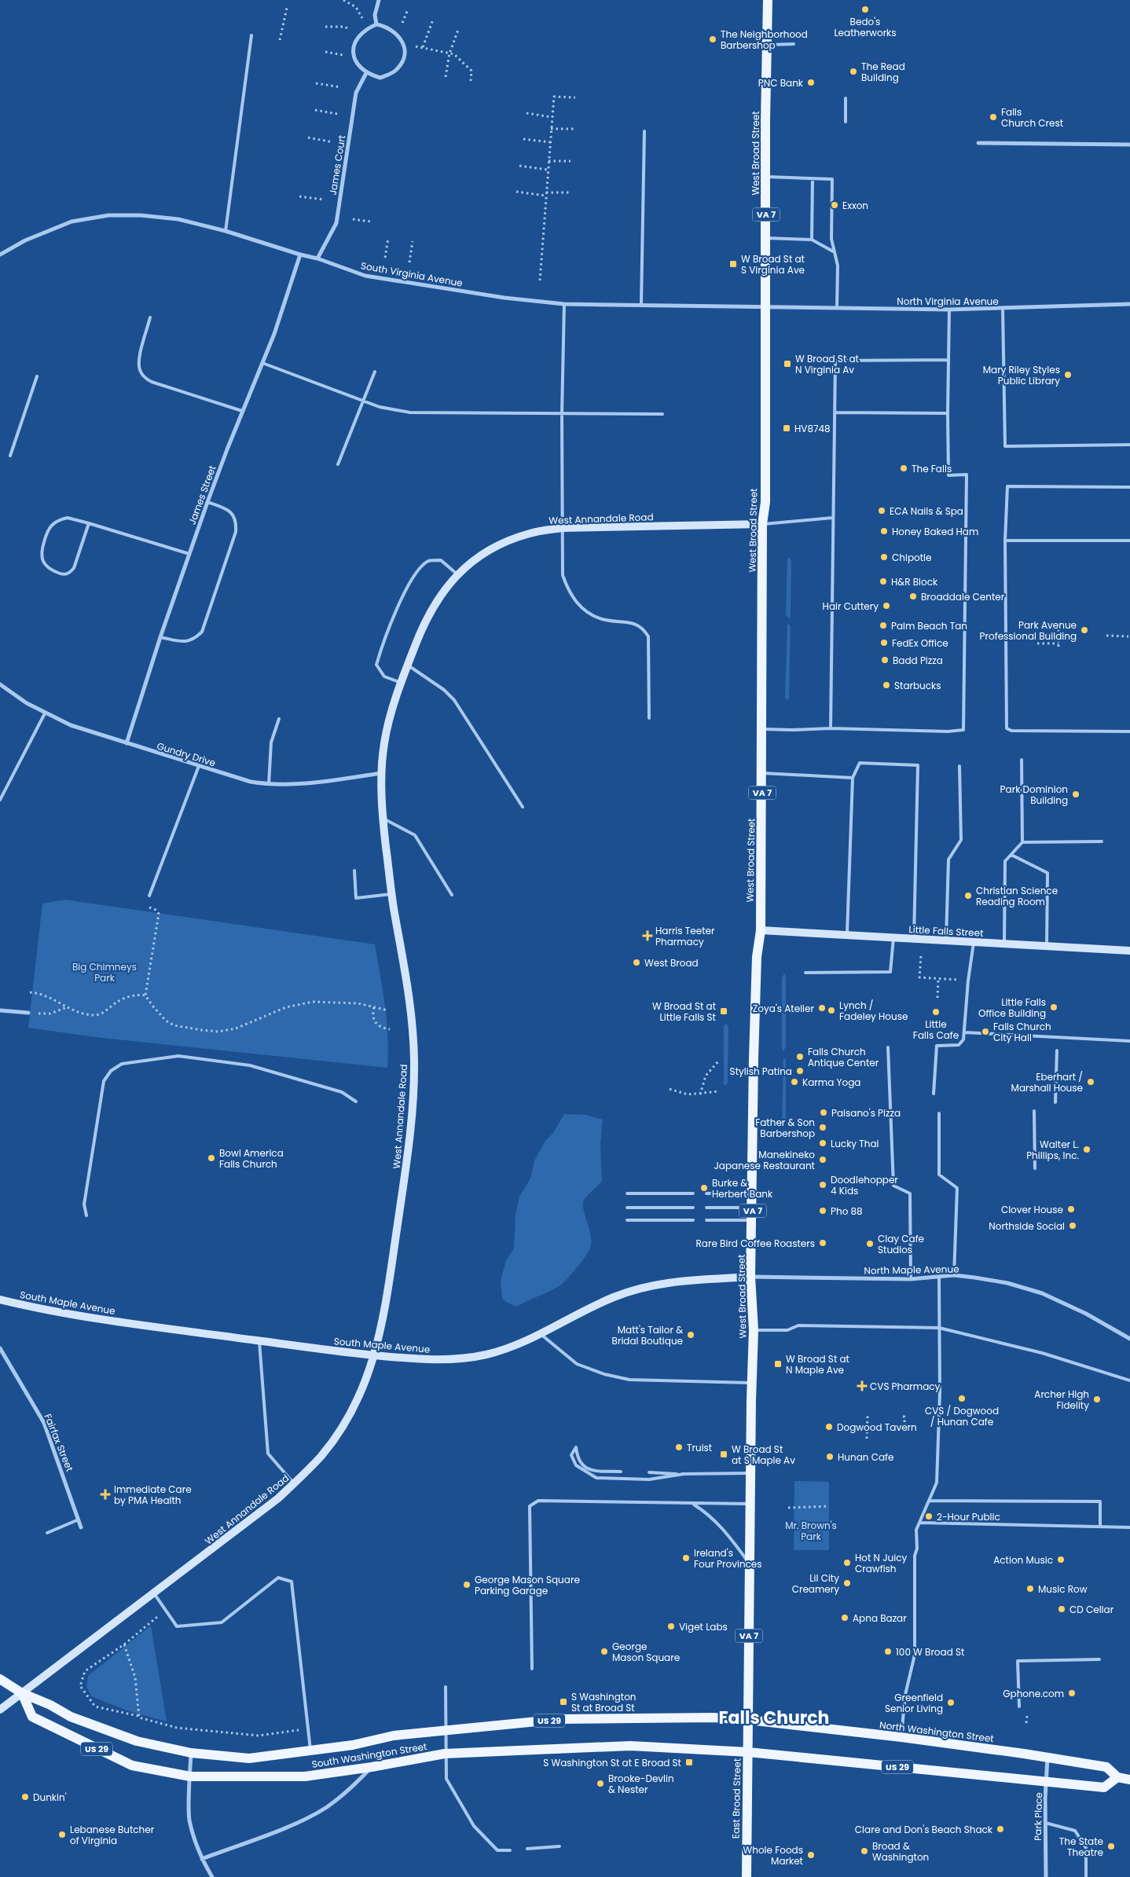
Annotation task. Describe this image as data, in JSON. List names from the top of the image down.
{
  "streets": {
    "main road": [
      "West Broad Street",
      "VA 7",
      "US 29",
      "North Washington Street",
      "South Washington Street",
      "East Broad Street"
    ],
    "street": [
      "James Court",
      "South Virginia Avenue",
      "North Virginia Avenue",
      "James Street",
      "West Annandale Road",
      "Gundry Drive",
      "Little Falls Street",
      "North Maple Avenue",
      "South Maple Avenue",
      "Fairfax Street",
      "Park Place"
    ]
  },
  "crossings": [
    ["West Broad Street", "South Virginia Avenue"],
    ["West Broad Street", "North Virginia Avenue"],
    ["West Broad Street", "West Annandale Road"],
    ["West Broad Street", "Little Falls Street"],
    ["West Broad Street", "North Maple Avenue"],
    ["West Broad Street", "South Maple Avenue"],
    ["West Broad Street", "North Washington Street"],
    ["West Broad Street", "South Washington Street"],
    ["West Broad Street", "East Broad Street"],
    ["James Court", "South Virginia Avenue"],
    ["South Virginia Avenue", "North Virginia Avenue"],
    ["South Virginia Avenue", "James Street"],
    ["James Street", "Gundry Drive"],
    ["West Annandale Road", "Gundry Drive"],
    ["West Annandale Road", "South Maple Avenue"],
    ["West Annandale Road", "South Washington Street"],
    ["North Maple Avenue", "South Maple Avenue"],
    ["US 29", "North Washington Street"],
    ["US 29", "South Washington Street"],
    ["US 29", "East Broad Street"],
    ["US 29", "Park Place"],
    ["North Washington Street", "South Washington Street"],
    ["North Washington Street", "East Broad Street"],
    ["North Washington Street", "Park Place"],
    ["South Washington Street", "East Broad Street"]
  ],
  "districts": ["Falls Church"],
  "parks": ["Big Chimneys Park", "Mr. Brown's Park"],
  "places": {
    "other": [
      "Bedo's Leatherworks",
      "The Neighborhood Barbershop",
      "The Read Building",
      "PNC Bank",
      "Falls Church Crest",
      "Exxon",
      "Mary Riley Styles Public Library",
      "The Falls",
      "ECA Nails & Spa",
      "Honey Baked Ham",
      "Chipotle",
      "H&R Block",
      "Broaddale Center",
      "Hair Cuttery",
      "Palm Beach Tan",
      "Park Avenue Professional Building",
      "FedEx Office",
      "Badd Pizza",
      "Starbucks",
      "Park Dominion Building",
      "Christian Science Reading Room",
      "West Broad",
      "Little Falls Office Building",
      "Zoya's Atelier",
      "Lynch / Fadeley House",
      "Little Falls Cafe",
      "Falls Church City Hall",
      "Falls Church Antique Center",
      "Stylish Patina",
      "Karma Yoga",
      "Eberhart / Marshall House",
      "Paisano's Pizza",
      "Father & Son Barbershop",
      "Lucky Thai",
      "Walter L. Phillips, Inc.",
      "Bowl America Falls Church",
      "Manekineko Japanese Restaurant",
      "Doodlehopper 4 Kids",
      "Burke & Herbert Bank",
      "Clover House",
      "Pho 88",
      "Northside Social",
      "Rare Bird Coffee Roasters",
      "Clay Cafe Studios",
      "Matt's Tailor & Bridal Boutique",
      "CVS / Dogwood / Hunan Cafe",
      "Archer High Fidelity",
      "Dogwood Tavern",
      "Truist",
      "Hunan Cafe",
      "2-Hour Public",
      "Ireland's Four Provinces",
      "Action Music",
      "Hot N Juicy Crawfish",
      "Lil City Creamery",
      "George Mason Square Parking Garage",
      "Music Row",
      "CD Cellar",
      "Apna Bazar",
      "Viget Labs",
      "George Mason Square",
      "100 W Broad St",
      "Gphone.com",
      "Greenfield Senior Living",
      "Brooke-Devlin & Nester",
      "Dunkin'",
      "Clare and Don's Beach Shack",
      "Lebanese Butcher of Virginia",
      "The State Theatre",
      "Broad & Washington",
      "Whole Foods Market"
    ],
    "transit": [
      "W Broad St at S Virginia Ave",
      "W Broad St at N Virginia Av",
      "HV8748",
      "W Broad St at Little Falls St",
      "W Broad St at N Maple Ave",
      "W Broad St at S Maple Av",
      "S Washington St at Broad St",
      "S Washington St at E Broad St"
    ],
    "health": ["Harris Teeter Pharmacy", "CVS Pharmacy", "Immediate Care by PMA Health"]
  }
}
